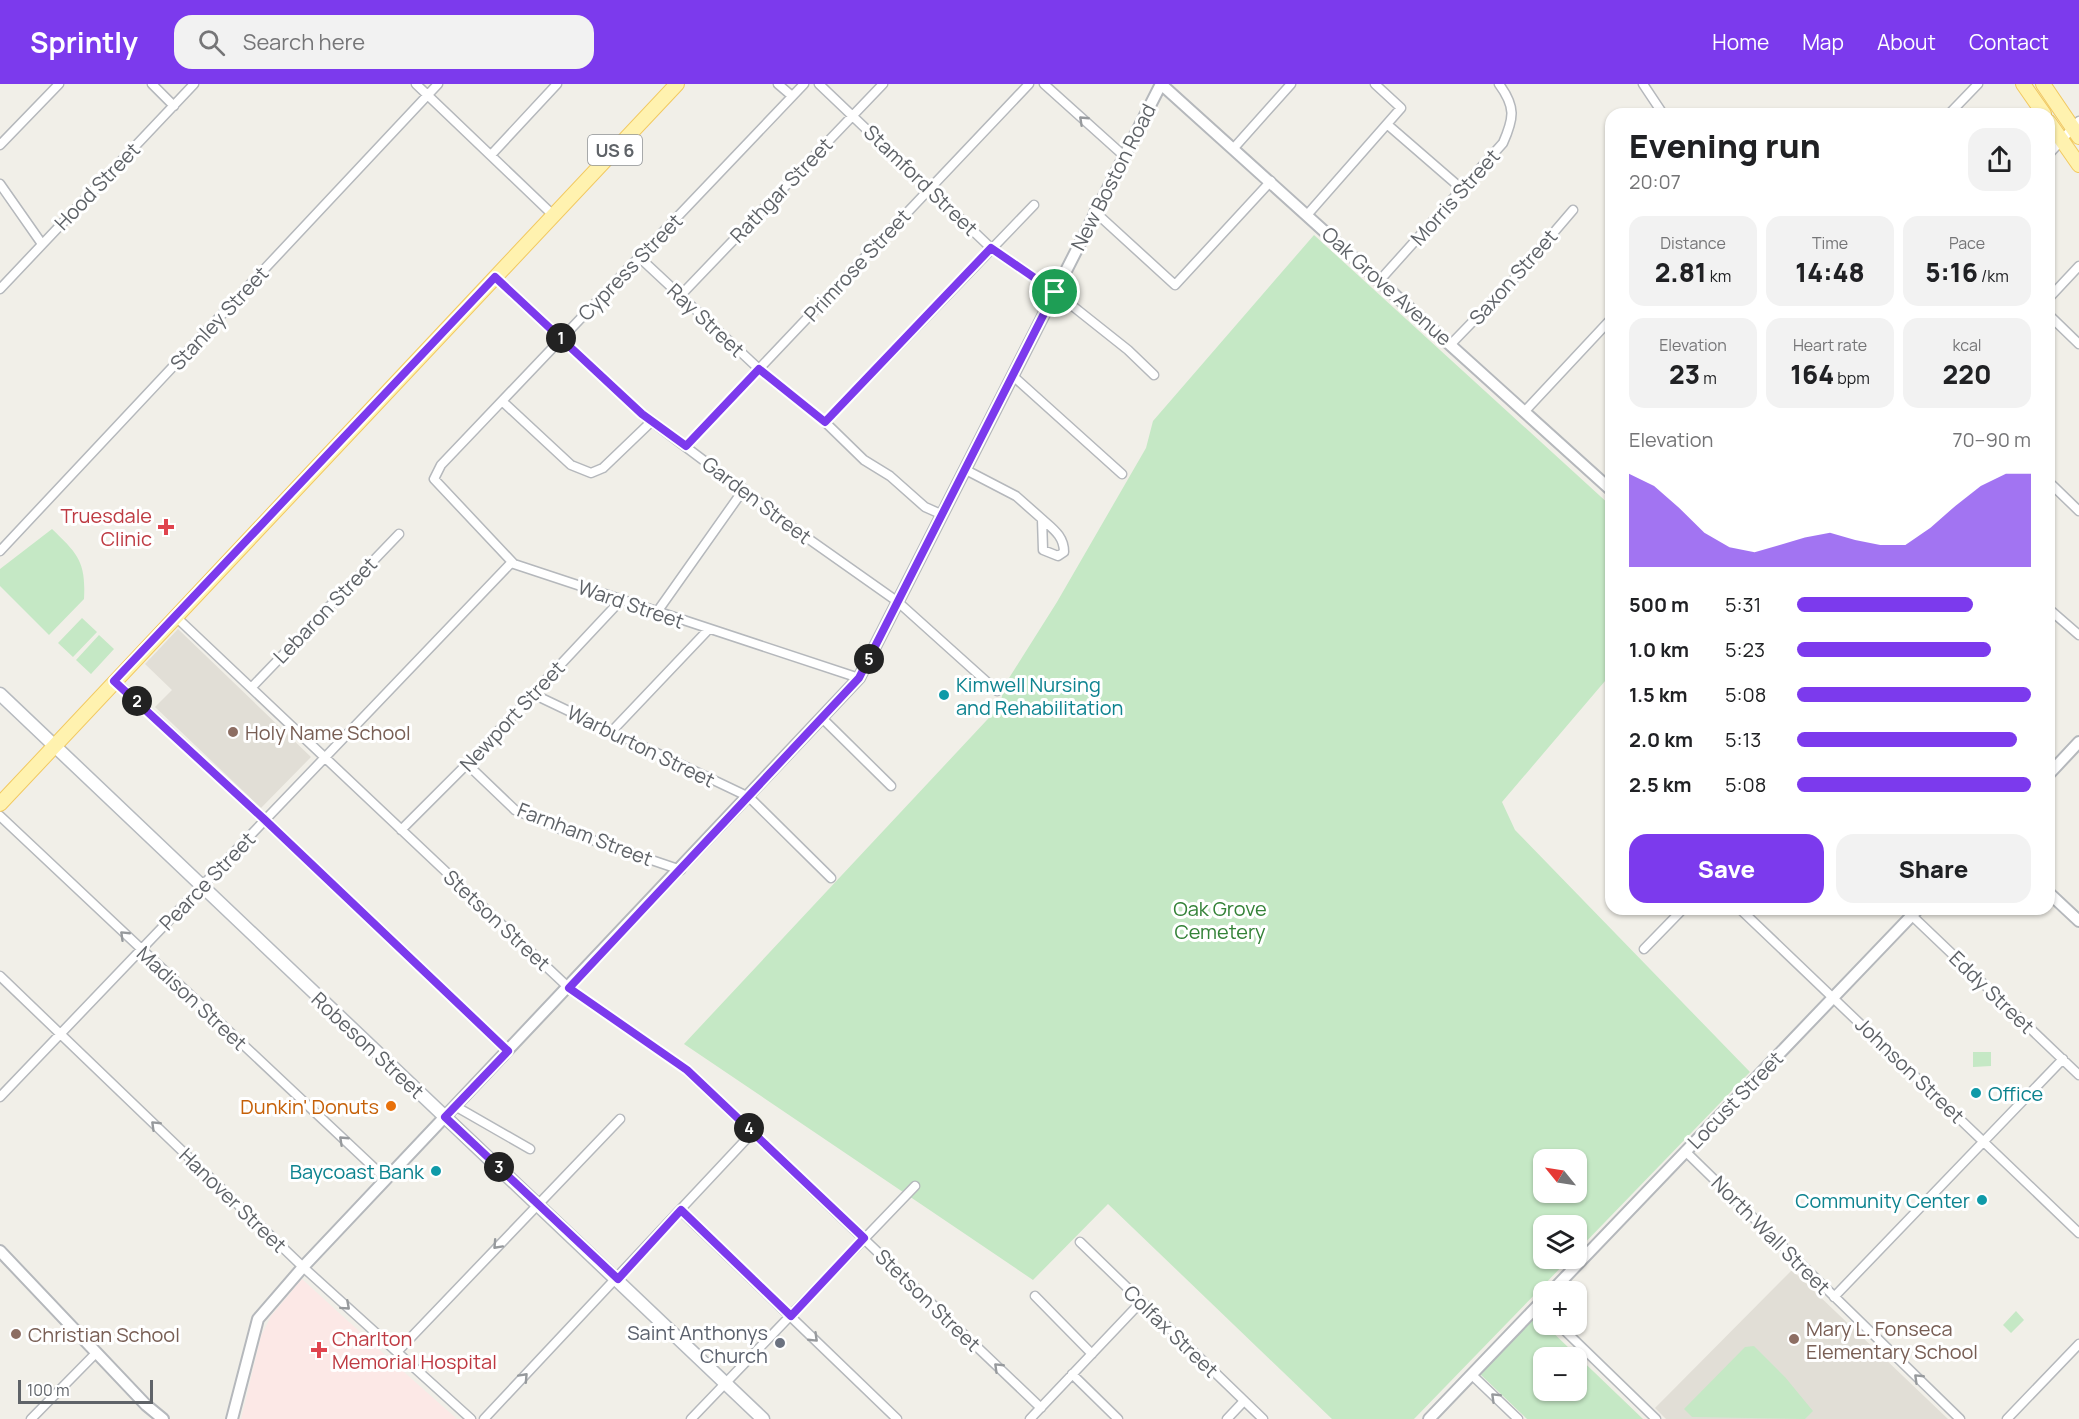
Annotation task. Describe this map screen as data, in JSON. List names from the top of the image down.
{
  "streets": {
    "main road": ["US 6", "Robeson Street"],
    "street": [
      "New Boston Road",
      "Stamford Street",
      "Hood Street",
      "Rathgar Street",
      "Morris Street",
      "Primrose Street",
      "Cypress Street",
      "Saxon Street",
      "Oak Grove Avenue",
      "Stanley Street",
      "Ray Street",
      "Garden Street",
      "Ward Street",
      "Lebaron Street",
      "Newport Street",
      "Warburton Street",
      "Farnham Street",
      "Pearce Street",
      "Stetson Street",
      "Eddy Street",
      "Madison Street",
      "Johnson Street",
      "Locust Street",
      "Hanover Street",
      "North Wall Street",
      "Colfax Street"
    ]
  },
  "crossings": [
    ["US 6", "Garden Street"],
    ["US 6", "Stetson Street"],
    ["US 6", "Robeson Street"],
    ["New Boston Road", "Stamford Street"],
    ["New Boston Road", "Oak Grove Avenue"],
    ["New Boston Road", "Ray Street"],
    ["New Boston Road", "Garden Street"],
    ["New Boston Road", "Ward Street"],
    ["New Boston Road", "Warburton Street"],
    ["New Boston Road", "Farnham Street"],
    ["New Boston Road", "Stetson Street"],
    ["New Boston Road", "Madison Street"],
    ["New Boston Road", "Robeson Street"],
    ["New Boston Road", "Hanover Street"],
    ["Stamford Street", "Rathgar Street"],
    ["Stamford Street", "Primrose Street"],
    ["Rathgar Street", "Ray Street"],
    ["Morris Street", "Oak Grove Avenue"],
    ["Primrose Street", "Ray Street"],
    ["Primrose Street", "Garden Street"],
    ["Cypress Street", "Ray Street"],
    ["Cypress Street", "Garden Street"],
    ["Cypress Street", "Ward Street"],
    ["Saxon Street", "Oak Grove Avenue"],
    ["Ward Street", "Newport Street"],
    ["Ward Street", "Pearce Street"],
    ["Lebaron Street", "Stetson Street"],
    ["Newport Street", "Warburton Street"],
    ["Newport Street", "Farnham Street"],
    ["Newport Street", "Stetson Street"],
    ["Pearce Street", "Stetson Street"],
    ["Pearce Street", "Madison Street"],
    ["Pearce Street", "Robeson Street"],
    ["Pearce Street", "Hanover Street"],
    ["Johnson Street", "Locust Street"],
    ["Locust Street", "North Wall Street"]
  ],
  "one_way": ["Madison Street", "North Wall Street"],
  "parks": ["Oak Grove Cemetery"],
  "places": {
    "health": ["Truesdale Clinic", "Charlton Memorial Hospital"],
    "other": [
      "Kimwell Nursing and Rehabilitation",
      "Holy Name School",
      "Office",
      "Dunkin' Donuts",
      "Baycoast Bank",
      "Community Center",
      "Christian School",
      "Mary L. Fonseca Elementary School",
      "Saint Anthonys Church"
    ]
  },
  "scale_bar": "100 m",
  "north": "top left",
  "page": {
    "header": "Sprintly",
    "search": "Search here",
    "nav": [
      "Home",
      "Map",
      "About",
      "Contact"
    ],
    "heading": ["Evening run", "20:07"],
    "stats": [
      ["Distance", "2.81 km"],
      ["Time", "14:48"],
      ["Pace", "5:16 /km"],
      ["Elevation", "23 m"],
      ["Heart rate", "164 bpm"],
      ["kcal", "220"]
    ],
    "pins": [
      "1",
      "5",
      "2",
      "4",
      "3"
    ],
    "chart": ["Elevation", "70–90 m"],
    "list": [
      {
        "name": "500 m",
        "note": "5:31"
      },
      {
        "name": "1.0 km",
        "note": "5:23"
      },
      {
        "name": "1.5 km",
        "note": "5:08"
      },
      {
        "name": "2.0 km",
        "note": "5:13"
      },
      {
        "name": "2.5 km",
        "note": "5:08"
      }
    ],
    "buttons": ["Save", "Share"],
    "map_buttons": ["+", "−"],
    "scale": "100 m"
  }
}
